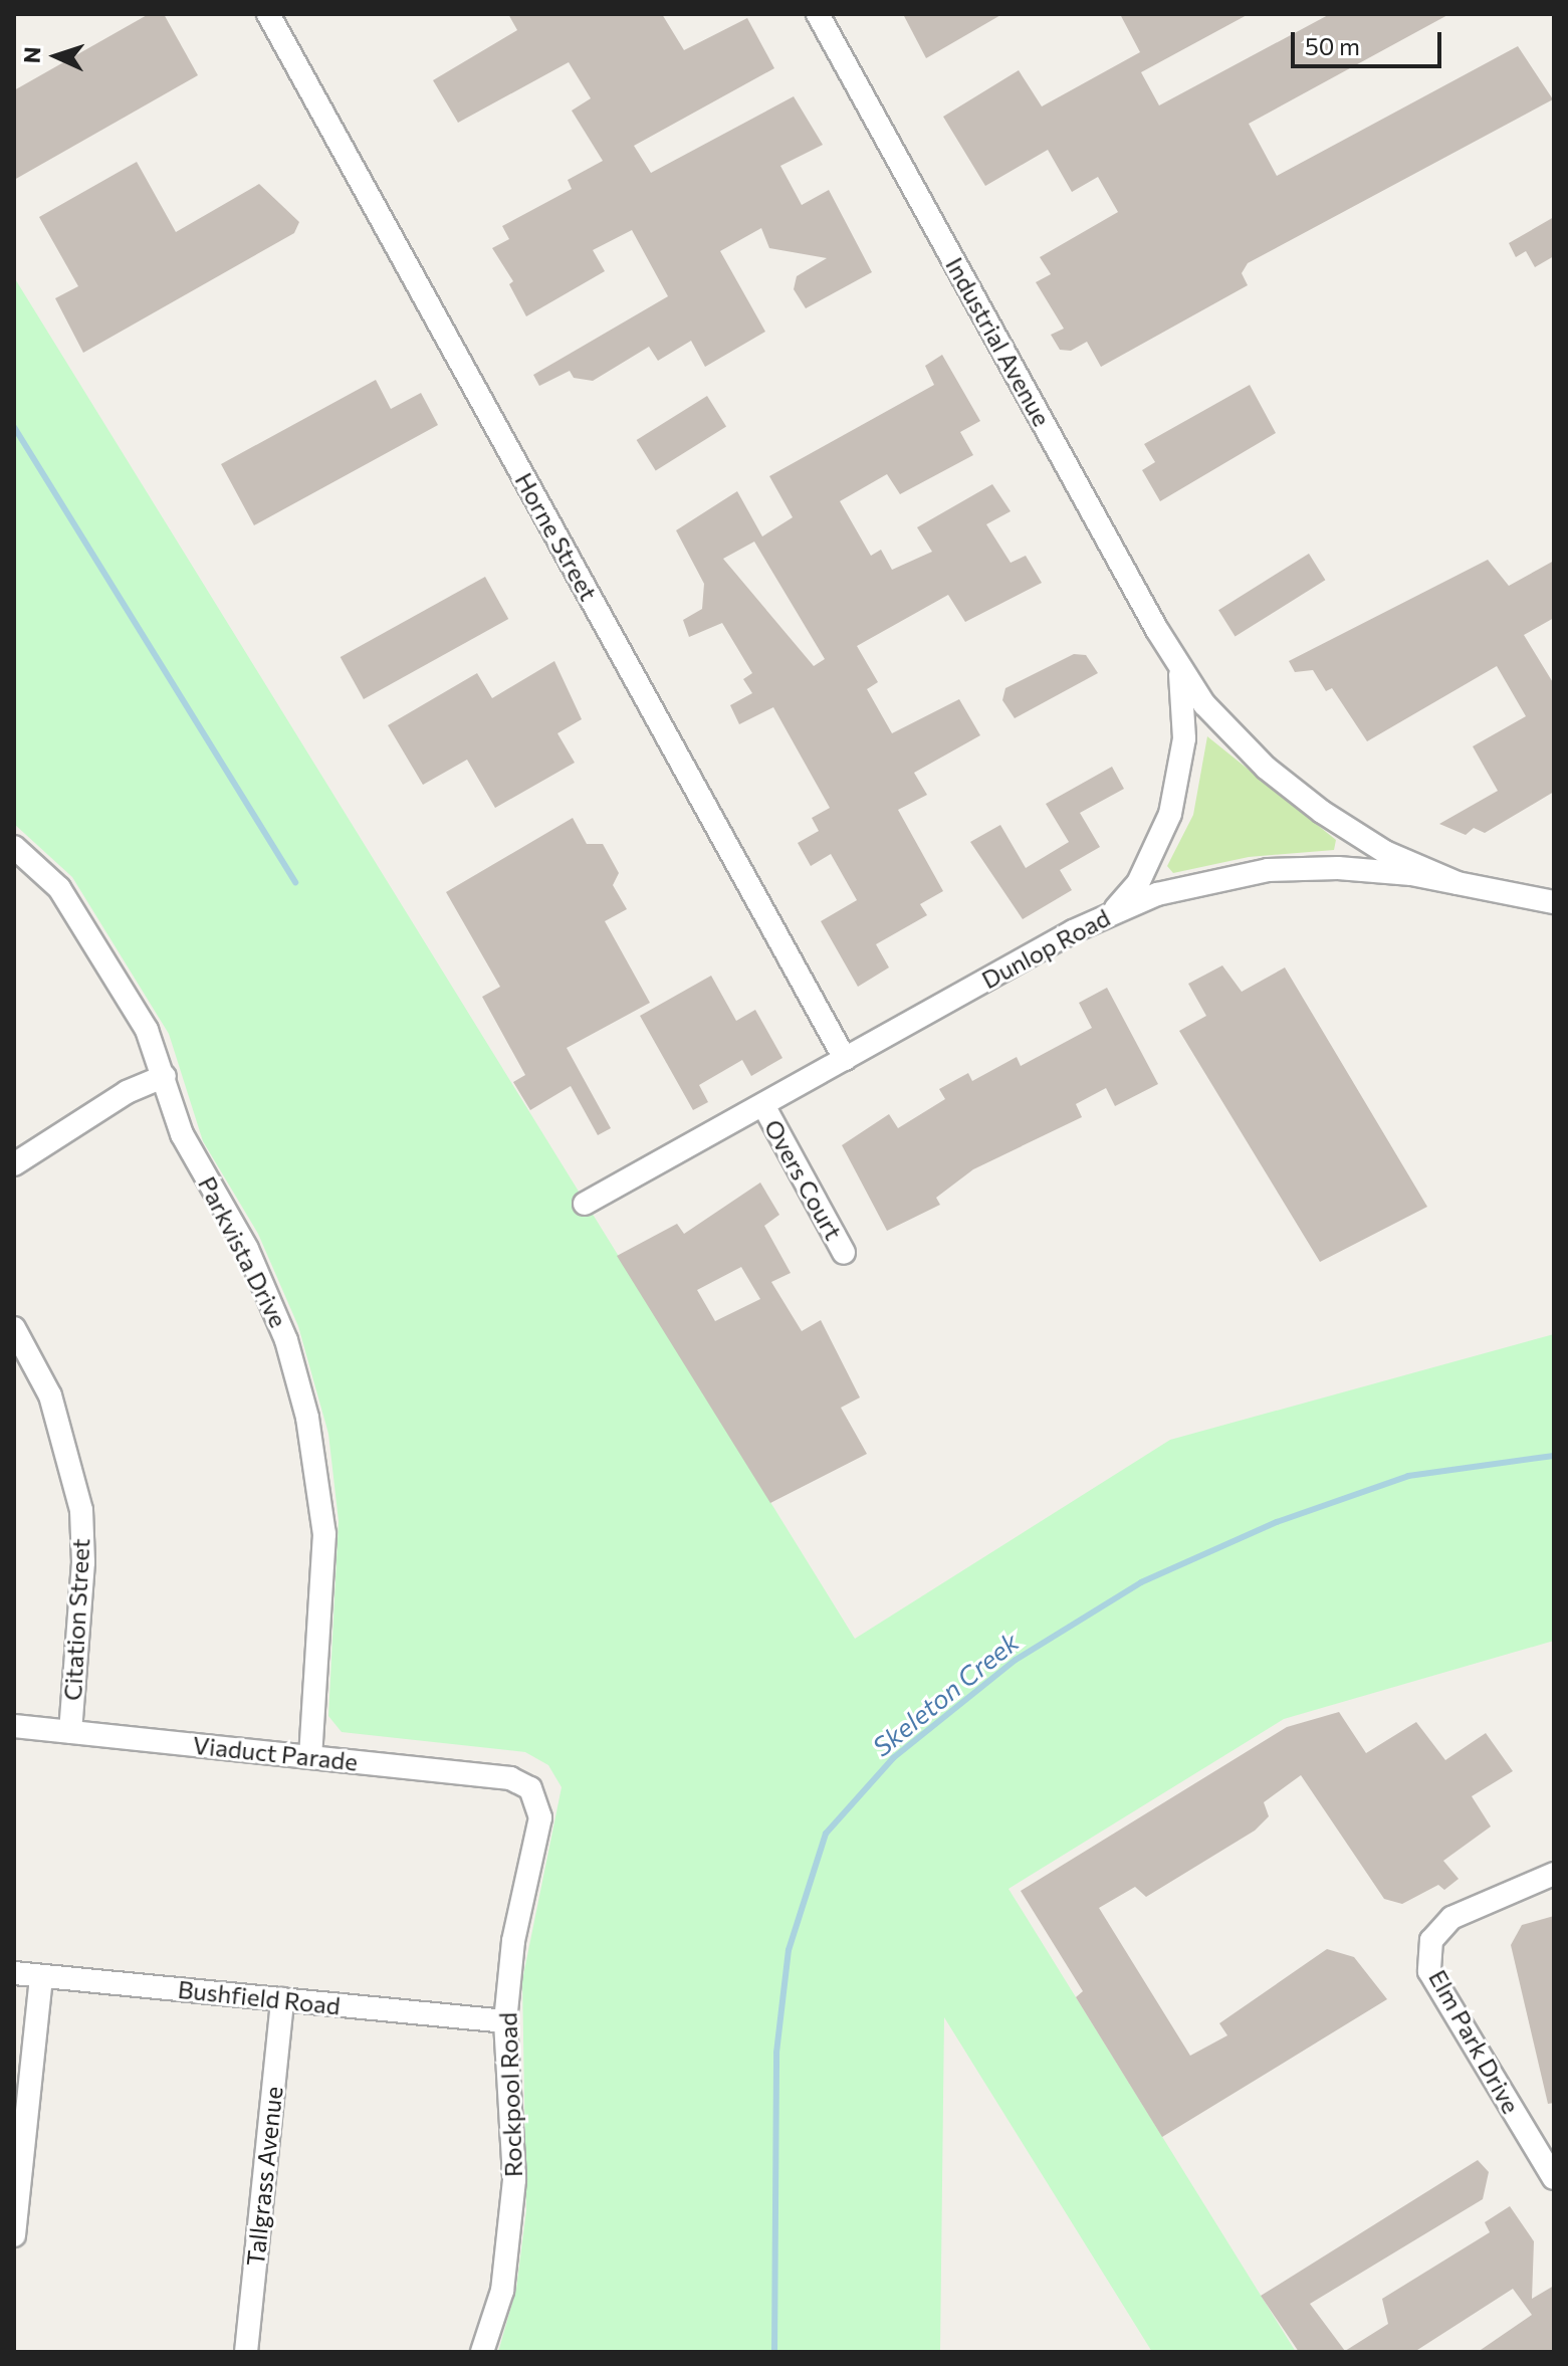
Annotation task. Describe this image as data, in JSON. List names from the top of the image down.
{
  "streets": {
    "street": [
      "Industrial Avenue",
      "Horne Street",
      "Dunlop Road",
      "Overs Court",
      "Parkvista Drive",
      "Citation Street",
      "Viaduct Parade",
      "Bushfield Road",
      "Elm Park Drive",
      "Rockpool Road",
      "Tallgrass Avenue"
    ]
  },
  "crossings": [
    ["Industrial Avenue", "Dunlop Road"],
    ["Horne Street", "Dunlop Road"],
    ["Dunlop Road", "Overs Court"],
    ["Parkvista Drive", "Viaduct Parade"],
    ["Citation Street", "Viaduct Parade"],
    ["Viaduct Parade", "Rockpool Road"],
    ["Bushfield Road", "Rockpool Road"],
    ["Bushfield Road", "Tallgrass Avenue"]
  ],
  "water": ["Skeleton Creek"],
  "scale_bar": "50 m",
  "north": "left"
}
